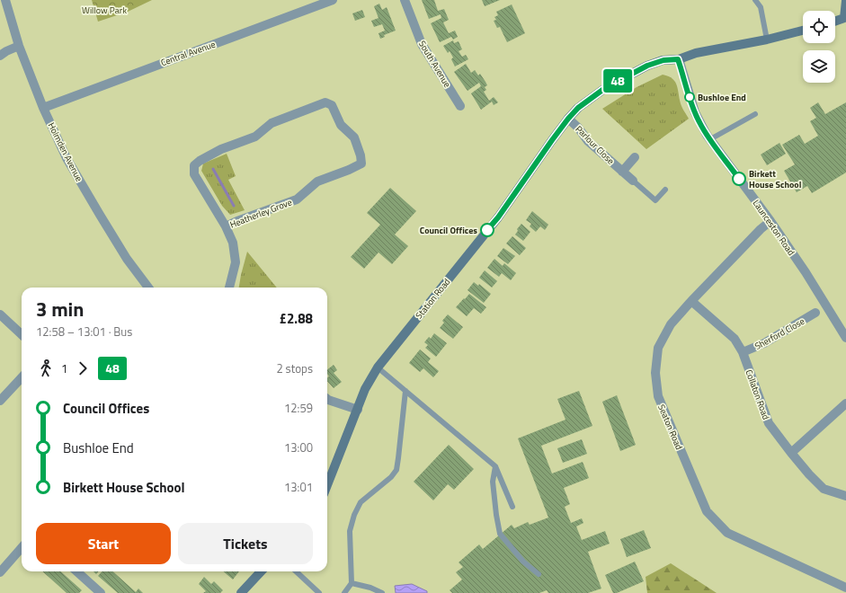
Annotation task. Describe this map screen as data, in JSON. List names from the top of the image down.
{
  "streets": {
    "main road": ["Station Road"],
    "street": [
      "Central Avenue",
      "South Avenue",
      "Parlour Close",
      "Holmden Avenue",
      "Heatherley Grove",
      "Launceston Road",
      "Sherford Close",
      "Collaton Road",
      "Seaton Road"
    ]
  },
  "crossings": [
    ["Central Avenue", "Holmden Avenue"],
    ["Parlour Close", "Station Road"],
    ["Launceston Road", "Seaton Road"],
    ["Sherford Close", "Collaton Road"],
    ["Collaton Road", "Seaton Road"]
  ],
  "parks": ["Willow Park"],
  "places": ["Bushloe End", "Birkett House School", "Council Offices"],
  "lines": ["bus line 48"],
  "page": {
    "on_map": "48",
    "heading": ["3 min", "12:58 – 13:01 · Bus", "£2.88"],
    "legs": ["1", "48", "2 stops"],
    "list": [
      {
        "name": "Council Offices",
        "value": "12:59"
      },
      {
        "name": "Bushloe End",
        "value": "13:00"
      },
      {
        "name": "Birkett House School",
        "value": "13:01"
      }
    ],
    "buttons": ["Start", "Tickets"]
  }
}
